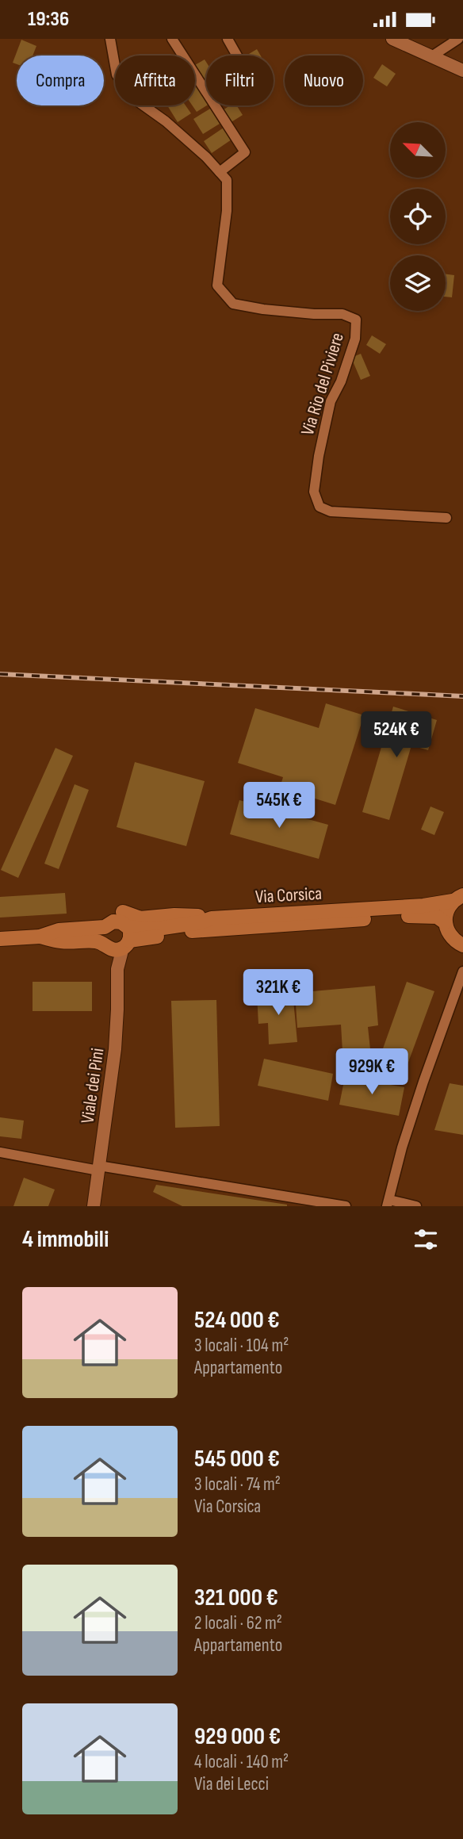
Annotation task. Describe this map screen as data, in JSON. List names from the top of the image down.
{
  "streets": {
    "main road": ["Via Corsica"],
    "street": ["Via Rio del Piviere", "Viale dei Pini"]
  },
  "crossings": [
    ["Via Corsica", "Viale dei Pini"]
  ],
  "north": "top left",
  "page": {
    "status": "19:36",
    "chip": [
      "Compra",
      "Affitta",
      "Filtri",
      "Nuovo"
    ],
    "price": [
      "524K €",
      "545K €",
      "321K €",
      "929K €"
    ],
    "heading": "4 immobili",
    "list": [
      {
        "name": "524 000 €",
        "note": "3 locali · 104 m² · Appartamento"
      },
      {
        "name": "545 000 €",
        "note": "3 locali · 74 m² · Via Corsica"
      },
      {
        "name": "321 000 €",
        "note": "2 locali · 62 m² · Appartamento"
      },
      {
        "name": "929 000 €",
        "note": "4 locali · 140 m² · Via dei Lecci"
      }
    ]
  }
}
